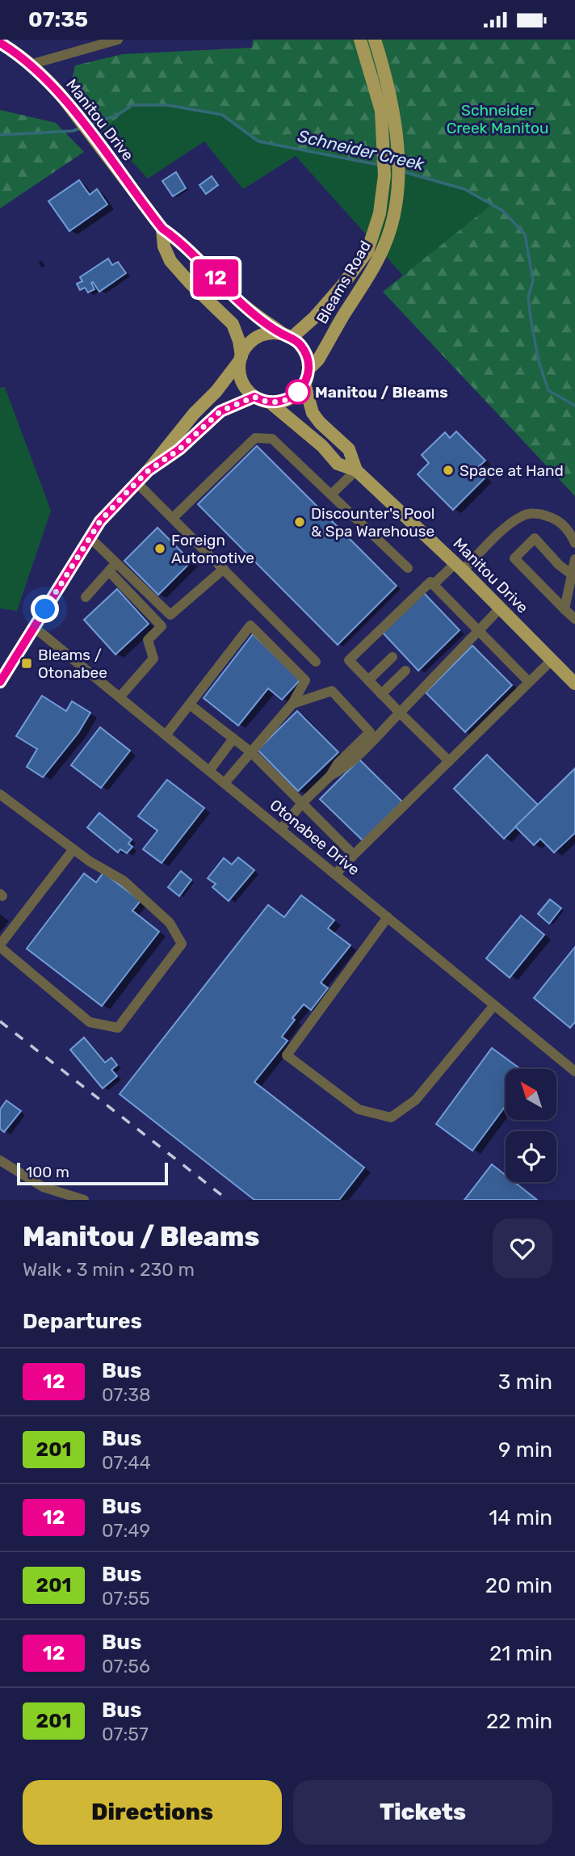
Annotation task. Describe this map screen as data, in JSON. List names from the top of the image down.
{
  "streets": {
    "main road": ["Manitou Drive", "Bleams Road"],
    "street": ["Otonabee Drive"]
  },
  "crossings": [
    ["Manitou Drive", "Bleams Road"]
  ],
  "water": ["Schneider Creek"],
  "parks": ["Schneider Creek Manitou"],
  "places": {
    "other": [
      "Manitou / Bleams",
      "Space at Hand",
      "Discounter's Pool & Spa Warehouse",
      "Foreign Automotive"
    ],
    "transit": ["Bleams / Otonabee"]
  },
  "lines": ["bus line 12"],
  "scale_bar": "100 m",
  "north": "top left",
  "page": {
    "status": "07:35",
    "on_map": "12",
    "scale": "100 m",
    "heading": [
      ["Manitou / Bleams", "Walk · 3 min · 230 m"],
      "Departures"
    ],
    "list": [
      {
        "mark": "12",
        "name": "Bus",
        "note": "07:38",
        "value": "3 min"
      },
      {
        "mark": "201",
        "name": "Bus",
        "note": "07:44",
        "value": "9 min"
      },
      {
        "mark": "12",
        "name": "Bus",
        "note": "07:49",
        "value": "14 min"
      },
      {
        "mark": "201",
        "name": "Bus",
        "note": "07:55",
        "value": "20 min"
      },
      {
        "mark": "12",
        "name": "Bus",
        "note": "07:56",
        "value": "21 min"
      },
      {
        "mark": "201",
        "name": "Bus",
        "note": "07:57",
        "value": "22 min"
      }
    ],
    "buttons": ["Directions", "Tickets"]
  }
}
